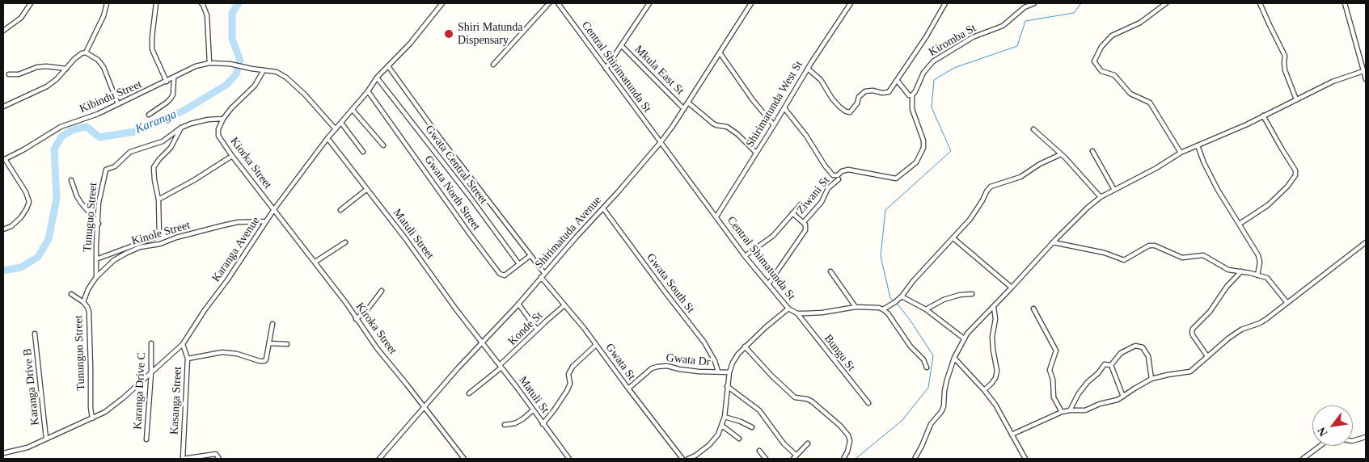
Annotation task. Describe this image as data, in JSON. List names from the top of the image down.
{
  "streets": {
    "street": [
      "Kiromba St",
      "Central Shirimatunda St",
      "Mkula East St",
      "Kibindu Street",
      "Shirimatunda West St",
      "Kiorka Street",
      "Gwata Central Street",
      "Gwata North Street",
      "Ziwani St",
      "Tunuguo Street",
      "Shirimatuda Avenue",
      "Kinole Street",
      "Matuli Street",
      "Karanga Avenue",
      "Central Shimatunda St",
      "Gwata South St",
      "Kiroka Street",
      "Konde St",
      "Tununguo Street",
      "Bungu St",
      "Gwata Dr",
      "Gwata St",
      "Karanga Drive B",
      "Karanga Drive C",
      "Matuli St",
      "Kasanga Street"
    ]
  },
  "crossings": [
    ["Central Shirimatunda St", "Shirimatuda Avenue"],
    ["Central Shirimatunda St", "Central Shimatunda St"],
    ["Mkula East St", "Shirimatuda Avenue"],
    ["Kibindu Street", "Kiorka Street"],
    ["Shirimatunda West St", "Central Shimatunda St"],
    ["Kiorka Street", "Tunuguo Street"],
    ["Kiorka Street", "Karanga Avenue"],
    ["Kiorka Street", "Kiroka Street"],
    ["Gwata Central Street", "Gwata North Street"],
    ["Gwata Central Street", "Karanga Avenue"],
    ["Gwata North Street", "Karanga Avenue"],
    ["Ziwani St", "Central Shimatunda St"],
    ["Tunuguo Street", "Kinole Street"],
    ["Shirimatuda Avenue", "Matuli Street"],
    ["Shirimatuda Avenue", "Central Shimatunda St"],
    ["Shirimatuda Avenue", "Gwata South St"],
    ["Shirimatuda Avenue", "Kiroka Street"],
    ["Shirimatuda Avenue", "Gwata St"],
    ["Shirimatuda Avenue", "Matuli St"],
    ["Kinole Street", "Karanga Avenue"],
    ["Kinole Street", "Tununguo Street"],
    ["Matuli Street", "Karanga Avenue"],
    ["Matuli Street", "Matuli St"],
    ["Karanga Avenue", "Kiroka Street"],
    ["Karanga Avenue", "Tununguo Street"],
    ["Karanga Avenue", "Karanga Drive B"],
    ["Karanga Avenue", "Karanga Drive C"],
    ["Karanga Avenue", "Kasanga Street"],
    ["Central Shimatunda St", "Bungu St"],
    ["Gwata South St", "Gwata Dr"],
    ["Konde St", "Gwata St"],
    ["Konde St", "Matuli St"],
    ["Gwata Dr", "Gwata St"]
  ],
  "water": ["Karanga"],
  "places": ["Shiri Matunda Dispensary"],
  "north": "bottom left"
}
